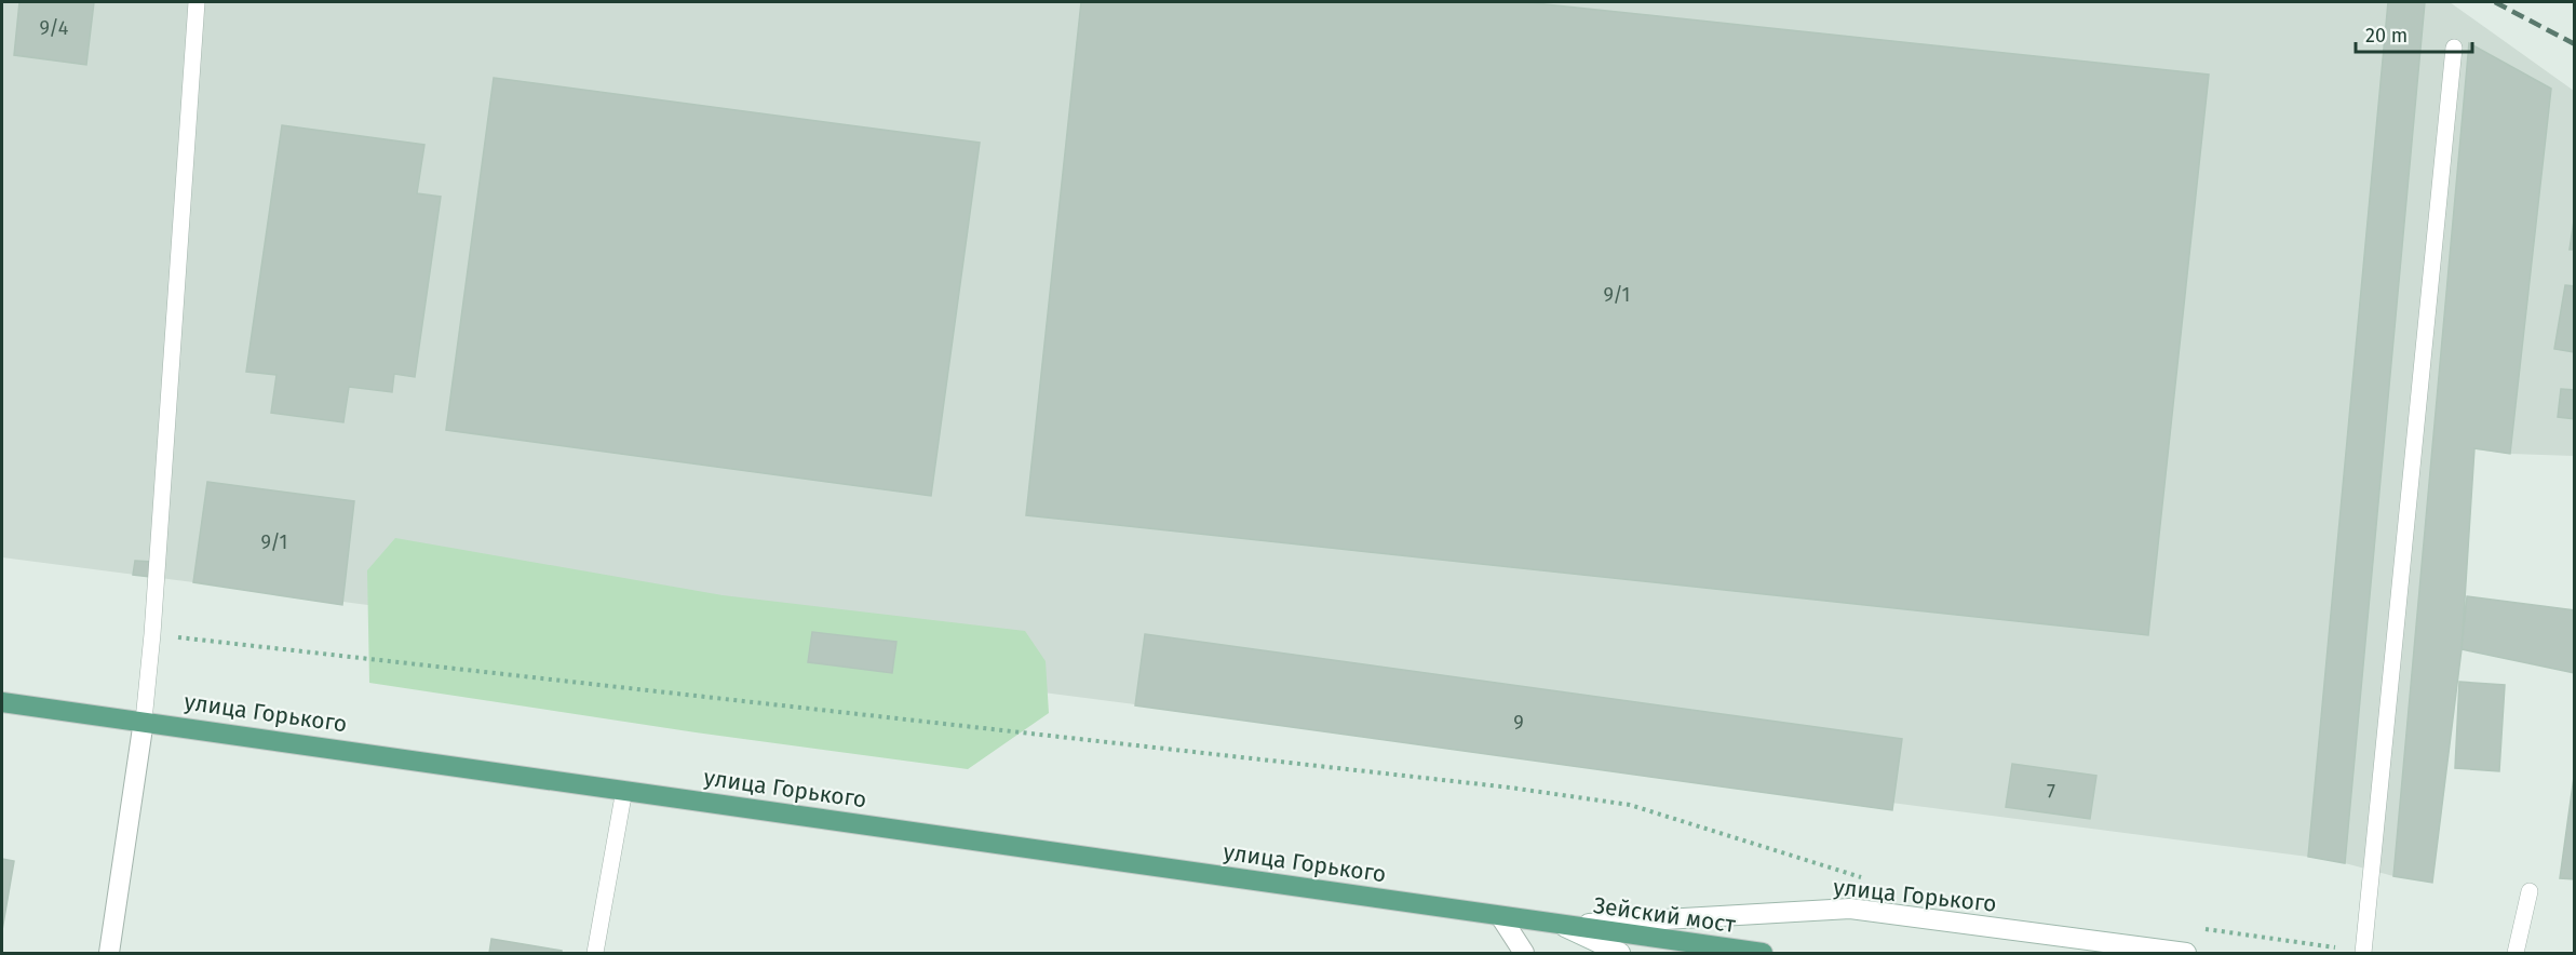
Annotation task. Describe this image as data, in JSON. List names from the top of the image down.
{
  "streets": {
    "main road": ["улица Горького", "Зейский мост"]
  },
  "crossings": [
    ["улица Горького", "Зейский мост"]
  ],
  "house_numbers": [
    "9/4",
    "9/1",
    "9/1",
    "9",
    "7"
  ],
  "scale_bar": "20 m"
}
